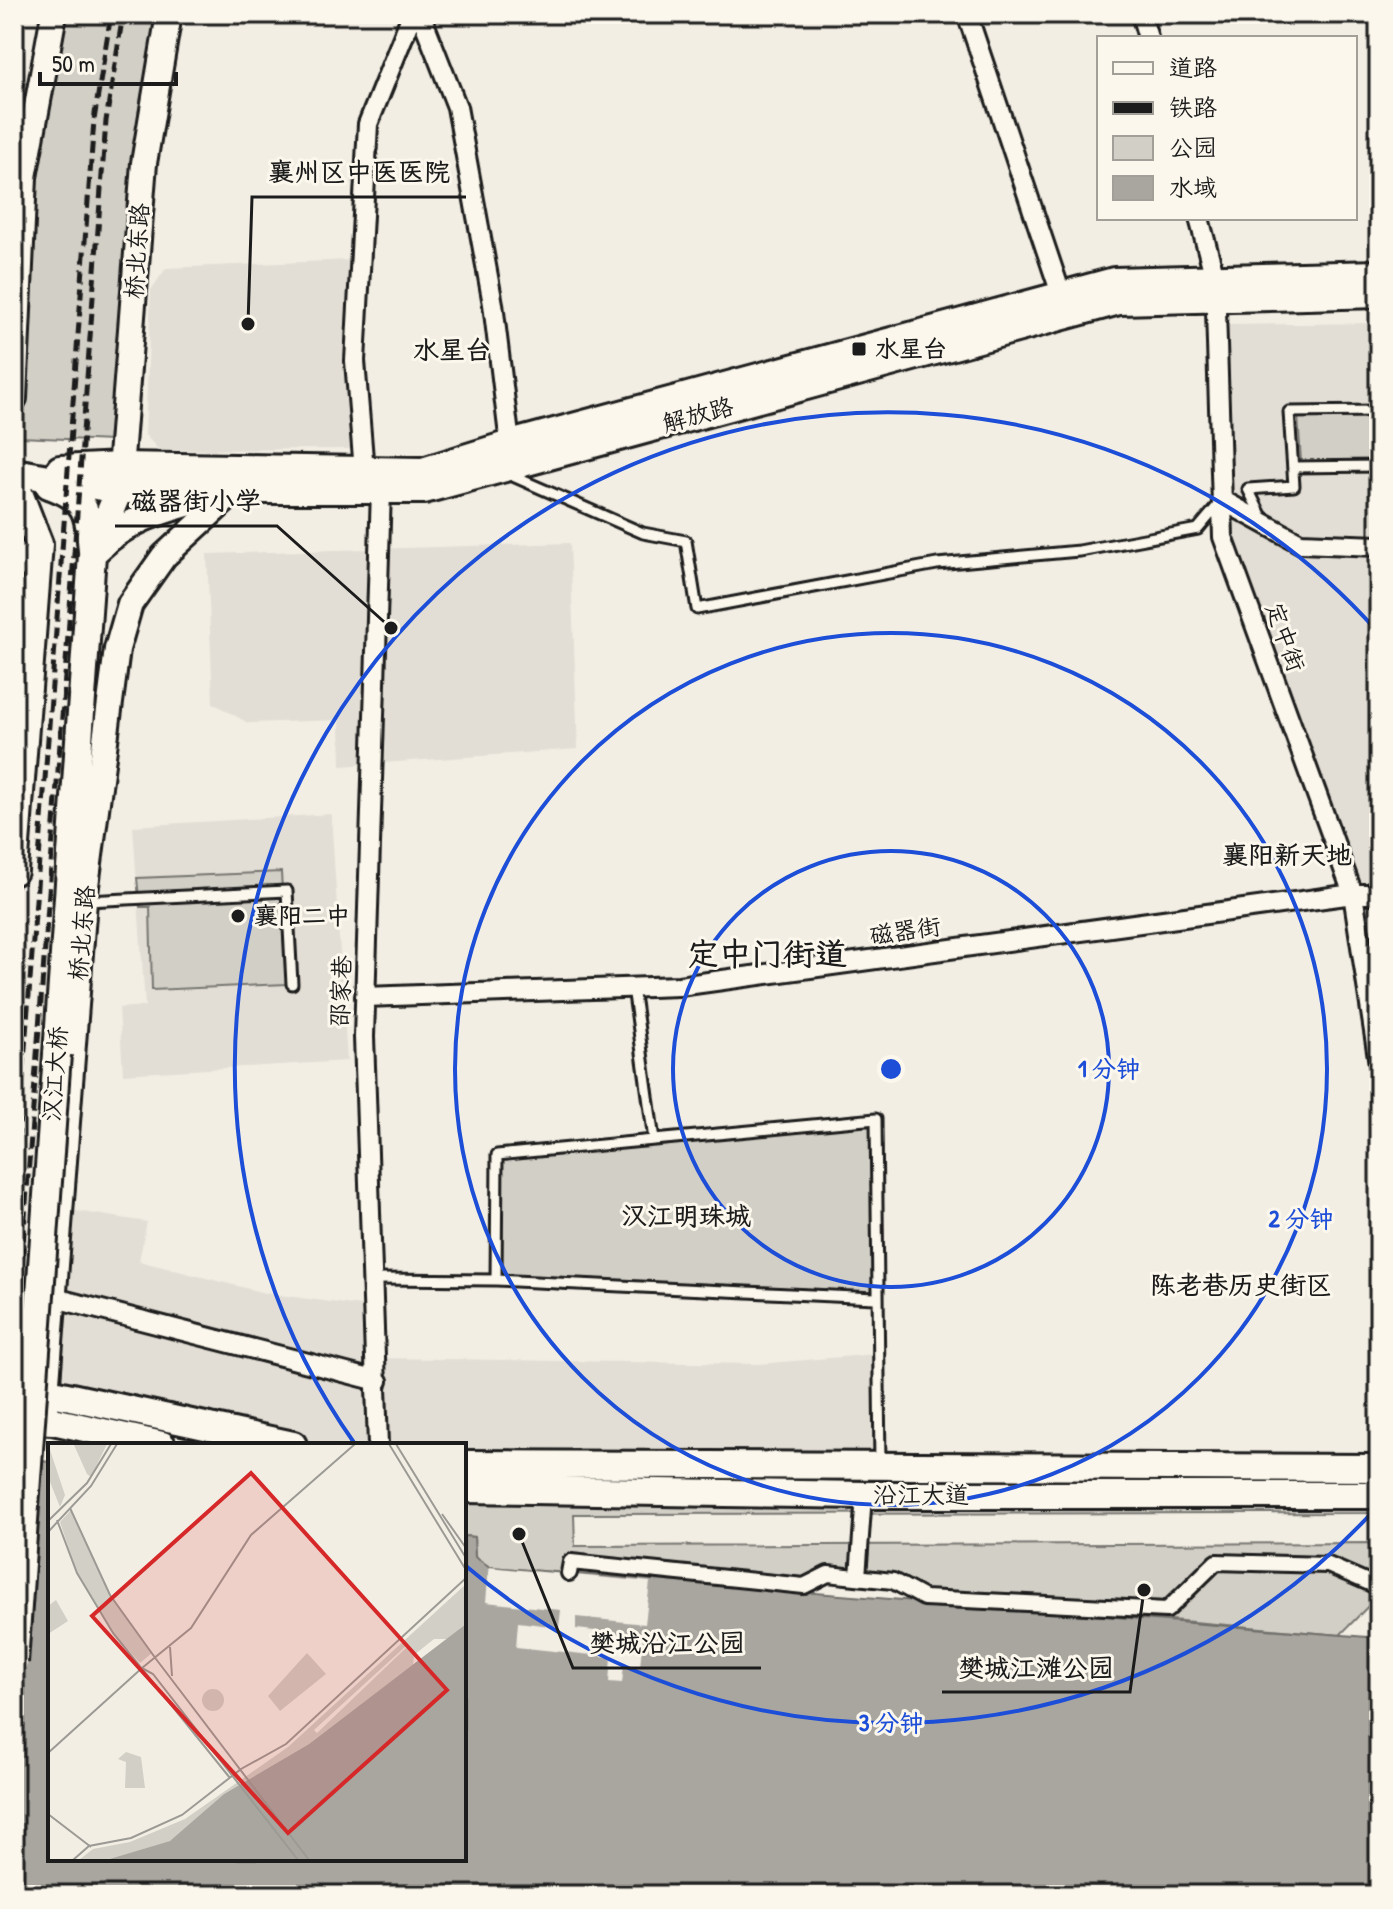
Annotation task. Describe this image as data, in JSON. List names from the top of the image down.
{
  "streets": {
    "main road": ["解放路", "汉江大桥", "沿江大道"],
    "street": [
      "桥北东路",
      "定中街",
      "磁器街",
      "邵家巷"
    ]
  },
  "crossings": [
    ["桥北东路", "解放路"],
    ["桥北东路", "汉江大桥"],
    ["解放路", "定中街"],
    ["解放路", "邵家巷"],
    ["解放路", "汉江大桥"],
    ["定中街", "磁器街"],
    ["磁器街", "邵家巷"]
  ],
  "districts": [
    "水星台",
    "襄阳新天地",
    "定中门街道",
    "汉江明珠城",
    "陈老巷历史街区"
  ],
  "places": {
    "other": [
      "襄州区中医医院",
      "磁器街小学",
      "襄阳二中",
      "樊城沿江公园",
      "樊城江滩公园"
    ],
    "transit": ["水星台"]
  },
  "legend": [
    "道路",
    "铁路",
    "公园",
    "水域"
  ],
  "scale_bar": "50 m",
  "rings": ["1 分钟", "2 分钟", "3 分钟"]
}
